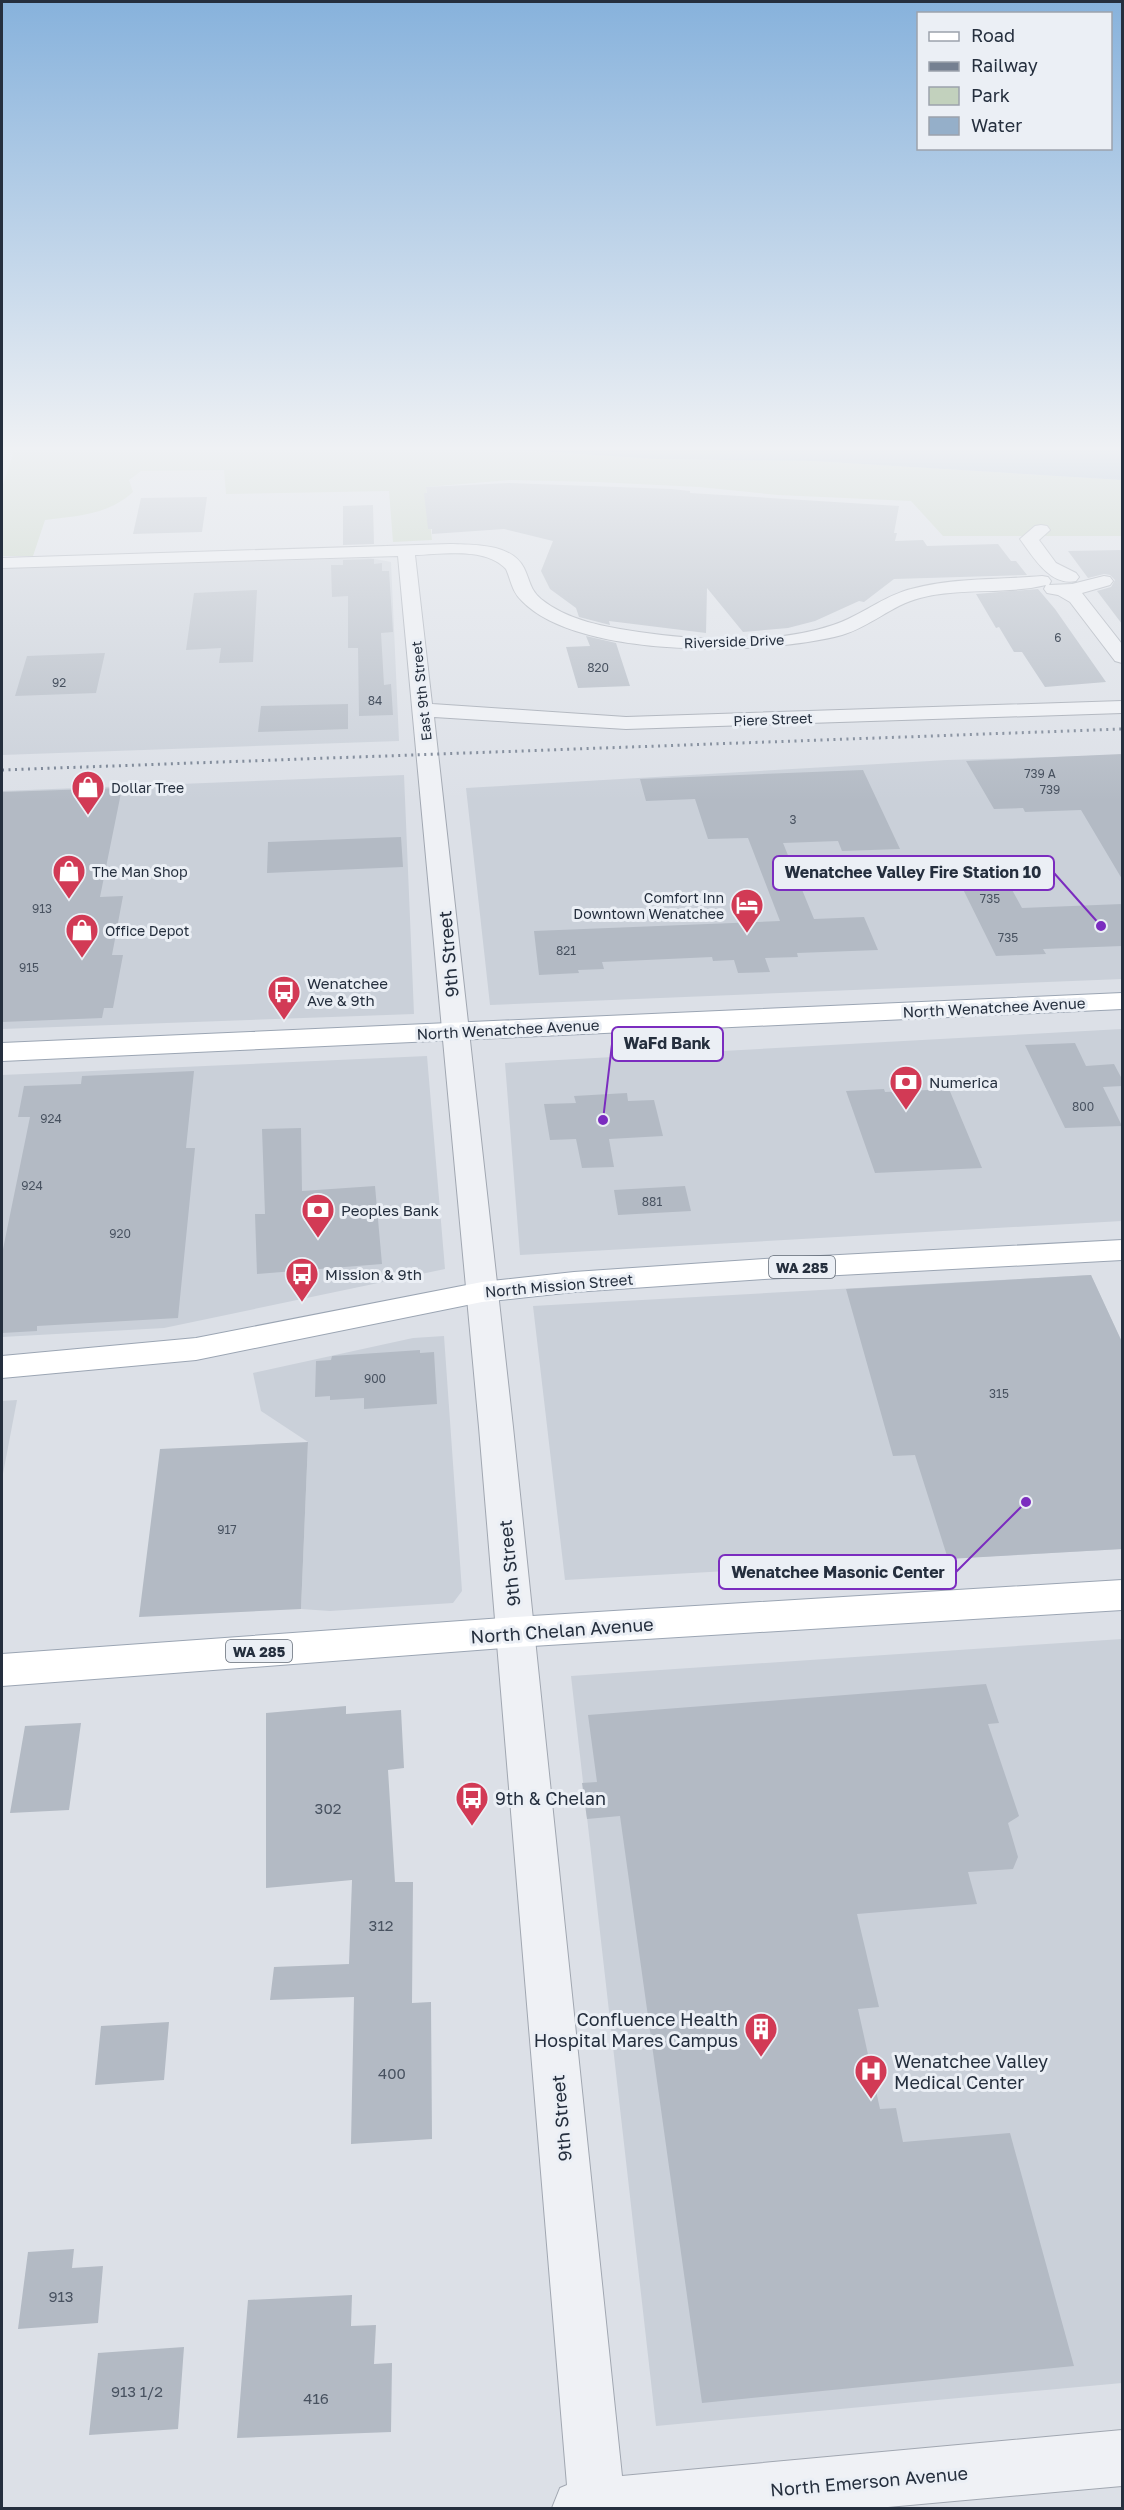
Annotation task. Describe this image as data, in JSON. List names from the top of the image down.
{
  "streets": {
    "main road": [
      "North Wenatchee Avenue",
      "WA 285",
      "North Mission Street",
      "North Chelan Avenue"
    ],
    "street": [
      "Riverside Drive",
      "East 9th Street",
      "Piere Street",
      "9th Street",
      "North Emerson Avenue"
    ]
  },
  "crossings": [
    ["East 9th Street", "Piere Street"],
    ["East 9th Street", "9th Street"],
    ["9th Street", "North Wenatchee Avenue"],
    ["9th Street", "North Mission Street"],
    ["9th Street", "North Chelan Avenue"],
    ["9th Street", "North Emerson Avenue"]
  ],
  "places": {
    "shop": ["Dollar Tree", "The Man Shop", "Office Depot"],
    "other": ["Wenatchee Valley Fire Station 10", "WaFd Bank", "Wenatchee Masonic Center"],
    "hotel": ["Comfort Inn Downtown Wenatchee"],
    "bus stop": ["Wenatchee Ave & 9th", "Mission & 9th", "9th & Chelan"],
    "bank": ["Numerica", "Peoples Bank"],
    "building": ["Confluence Health Hospital Mares Campus"],
    "hospital": ["Wenatchee Valley Medical Center"]
  },
  "house_numbers": [
    "6",
    "820",
    "92",
    "84",
    "739 A",
    "739",
    "3",
    "735",
    "913",
    "735",
    "821",
    "915",
    "800",
    "924",
    "924",
    "881",
    "920",
    "900",
    "315",
    "917",
    "302",
    "312",
    "400",
    "913",
    "913 1/2",
    "416"
  ],
  "legend": [
    "Road",
    "Railway",
    "Park",
    "Water"
  ]
}
